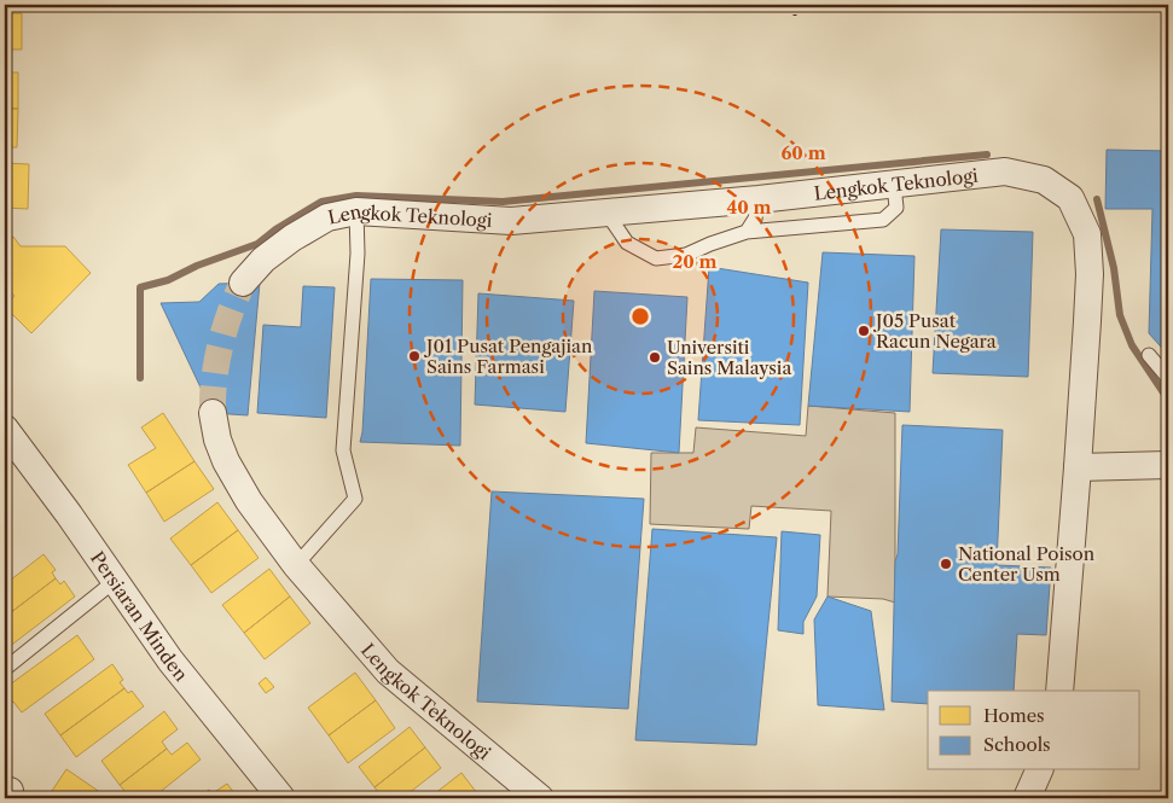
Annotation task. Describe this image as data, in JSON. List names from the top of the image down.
{
  "streets": {
    "street": ["Lengkok Teknologi", "Persiaran Minden"]
  },
  "places": [
    "J05 Pusat Racun Negara",
    "J01 Pusat Pengajian Sains Farmasi",
    "Universiti Sains Malaysia",
    "National Poison Center Usm"
  ],
  "legend": ["Homes", "Schools"],
  "rings": ["60 m", "40 m", "20 m"]
}
